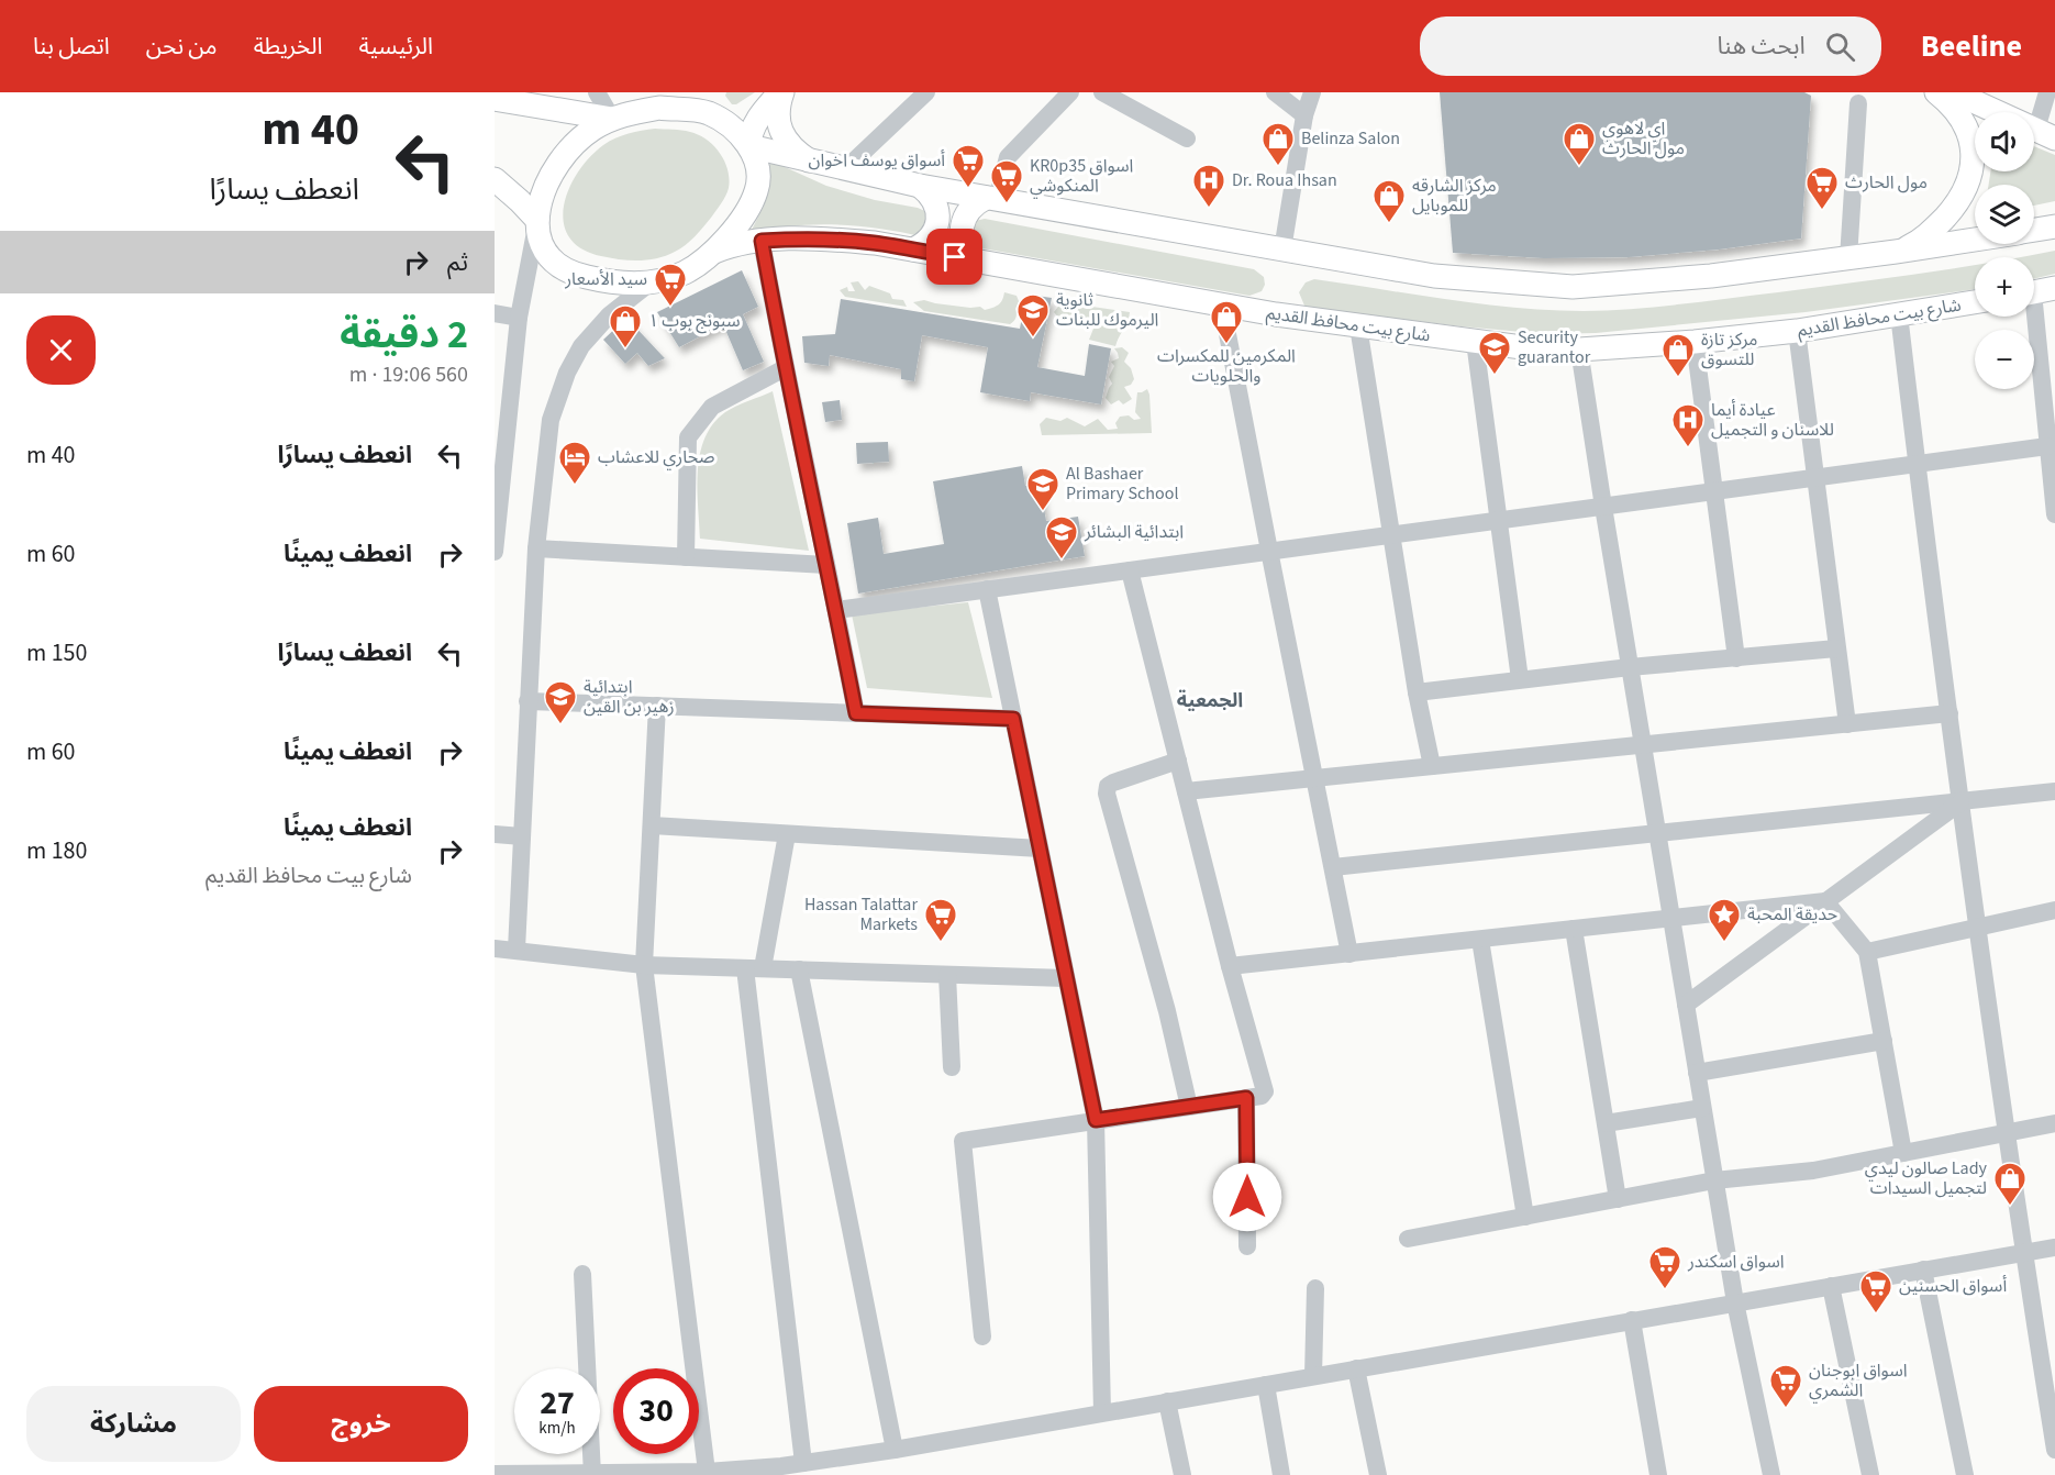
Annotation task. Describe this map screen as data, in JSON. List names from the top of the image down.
{
  "streets": {
    "main road": ["شارع بيت محافظ القديم"]
  },
  "districts": ["الجمعية"],
  "places": {
    "shop": [
      "Belinza Salon",
      "اي لاهوي مول الحارث",
      "مركز الشارقه للموبايل",
      "المكرمين للمكسرات والحلويات",
      "سبونج بوب ١",
      "مركز تازة للتسوق",
      "صالون ليدي Lady لتجميل السيدات"
    ],
    "supermarket": [
      "أسواق يوسف اخوان",
      "KR0p35 اسواق المنكوشي",
      "مول الحارث",
      "سيد الأسعار",
      "Hassan Talattar Markets",
      "اسواق اسكندر",
      "أسواق الحسنين",
      "اسواق ابوجنان الشمري"
    ],
    "hospital": ["Dr. Roua Ihsan", "عيادة أيما للاسنان و التجميل"],
    "school or university": [
      "ثانوية اليرموك للبنات",
      "Security guarantor",
      "Al Bashaer Primary School",
      "ابتدائية البشائر",
      "ابتدائية زهير بن القين"
    ],
    "hotel": ["صحاري للاعشاب"],
    "place": ["حديقة المحبة"]
  },
  "page": {
    "header": "Beeline",
    "search": "ابحث هنا",
    "nav": [
      "الرئيسية",
      "الخريطة",
      "من نحن",
      "اتصل بنا"
    ],
    "turn": ["40 m", "انعطف يسارًا"],
    "map_buttons": ["+", "−"],
    "then": "ثم",
    "heading": ["2 دقيقة", "560 m · 19:06"],
    "list": [
      {
        "name": "انعطف يسارًا",
        "value": "40 m"
      },
      {
        "name": "انعطف يمينًا",
        "value": "60 m"
      },
      {
        "name": "انعطف يسارًا",
        "value": "150 m"
      },
      {
        "name": "انعطف يمينًا",
        "value": "60 m"
      },
      {
        "name": "انعطف يمينًا",
        "note": "شارع بيت محافظ القديم",
        "value": "180 m"
      }
    ],
    "speed": "27 km/h",
    "limit": "30",
    "buttons": ["خروج", "مشاركة"]
  }
}
